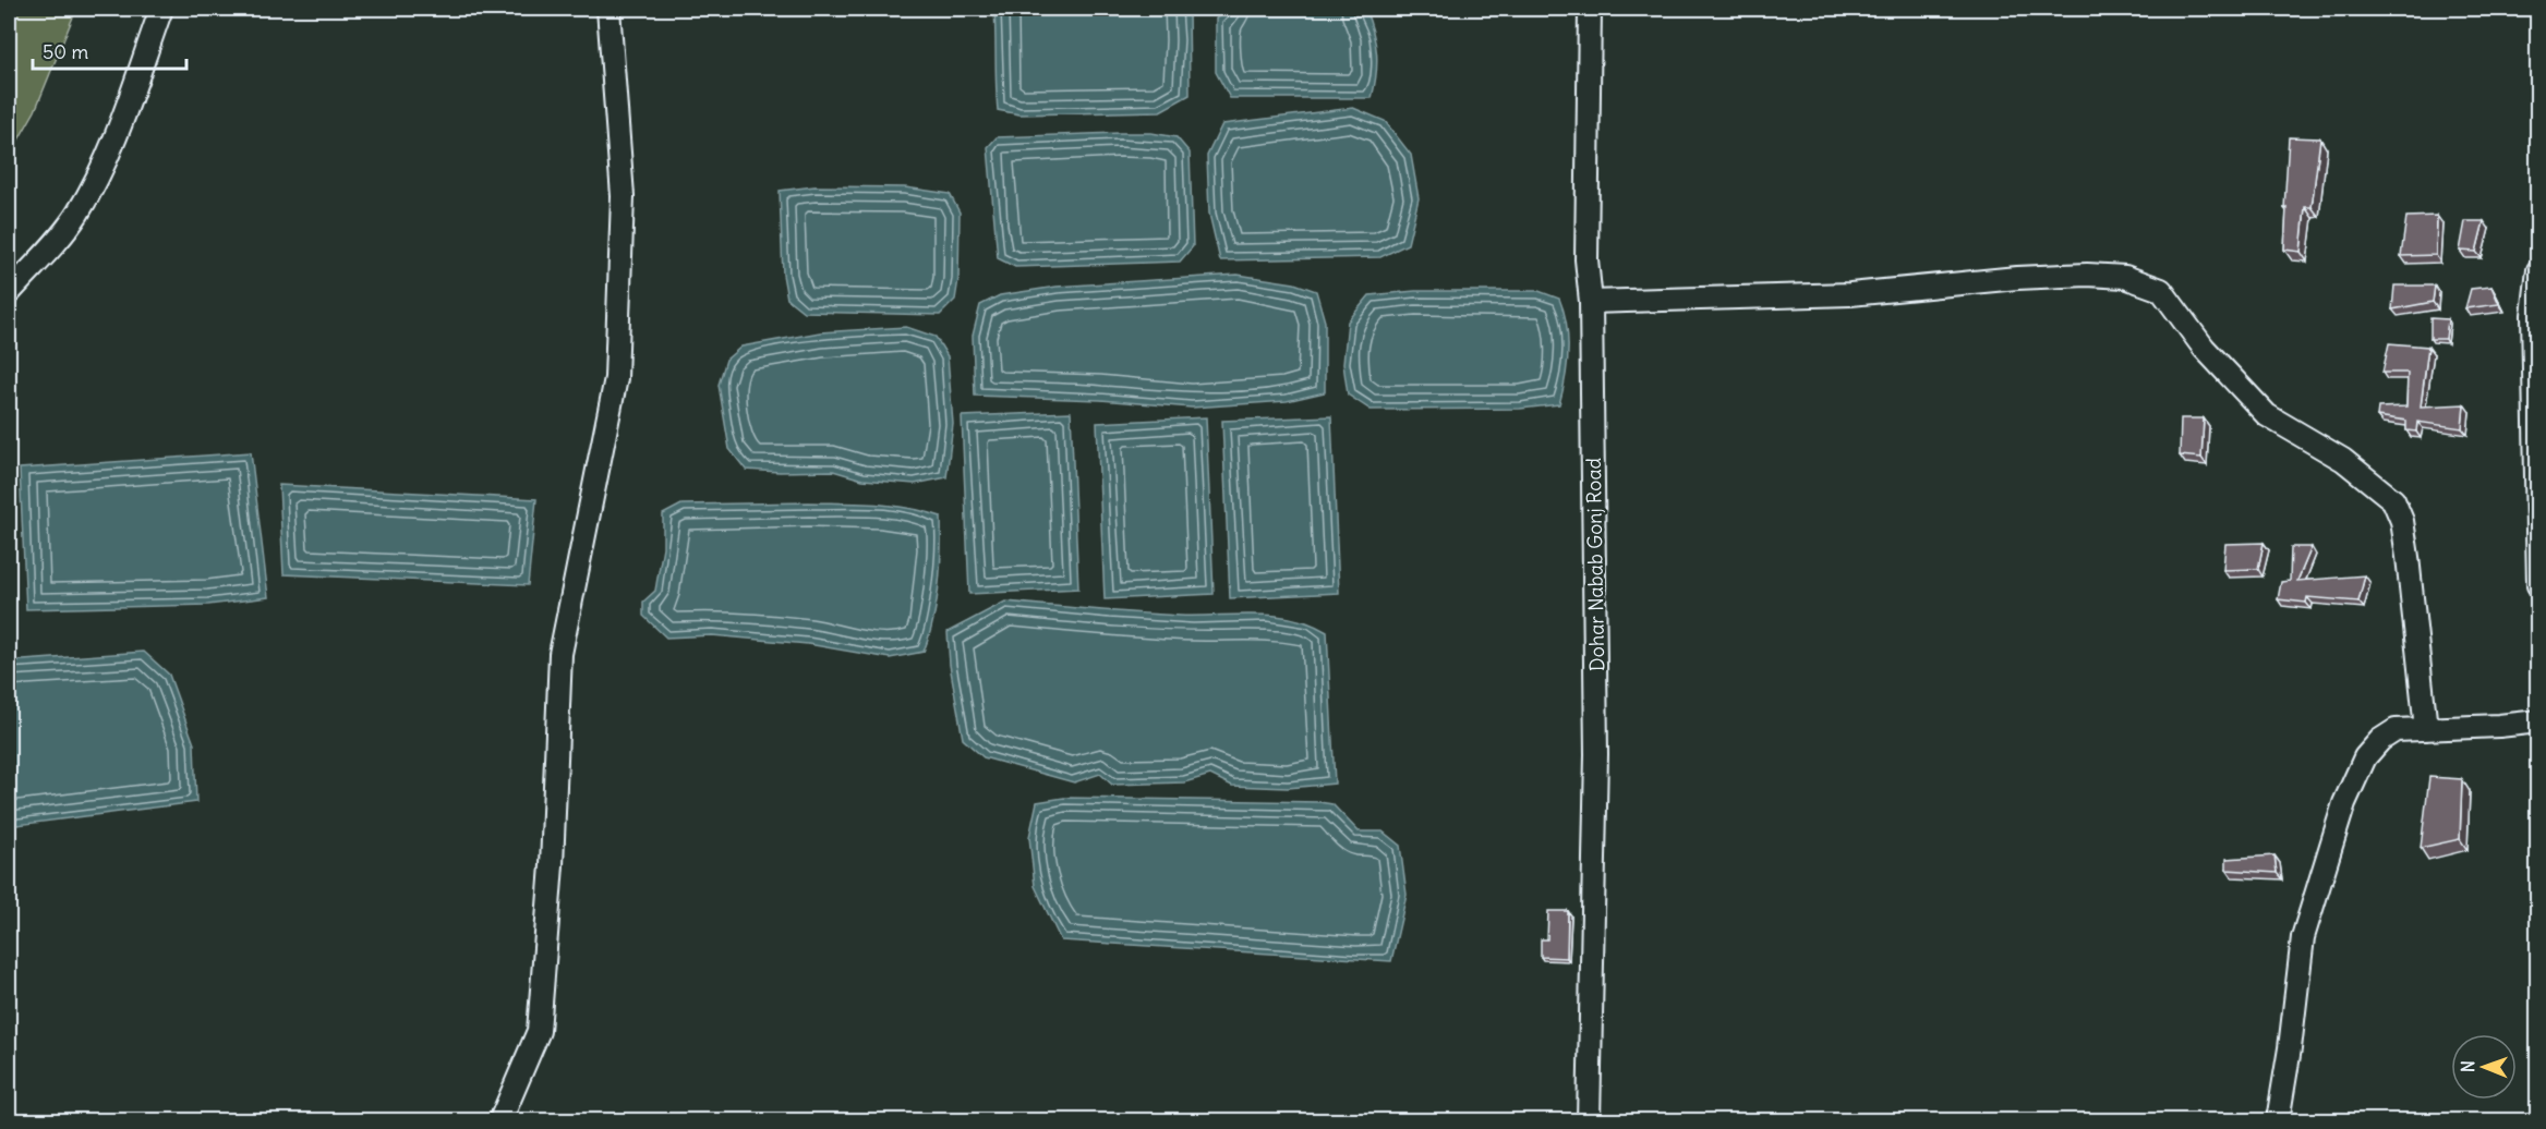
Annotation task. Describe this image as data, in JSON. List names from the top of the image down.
{
  "streets": {
    "street": ["Dohar Nabab Gonj Road"]
  },
  "scale_bar": "50 m",
  "north": "left"
}
